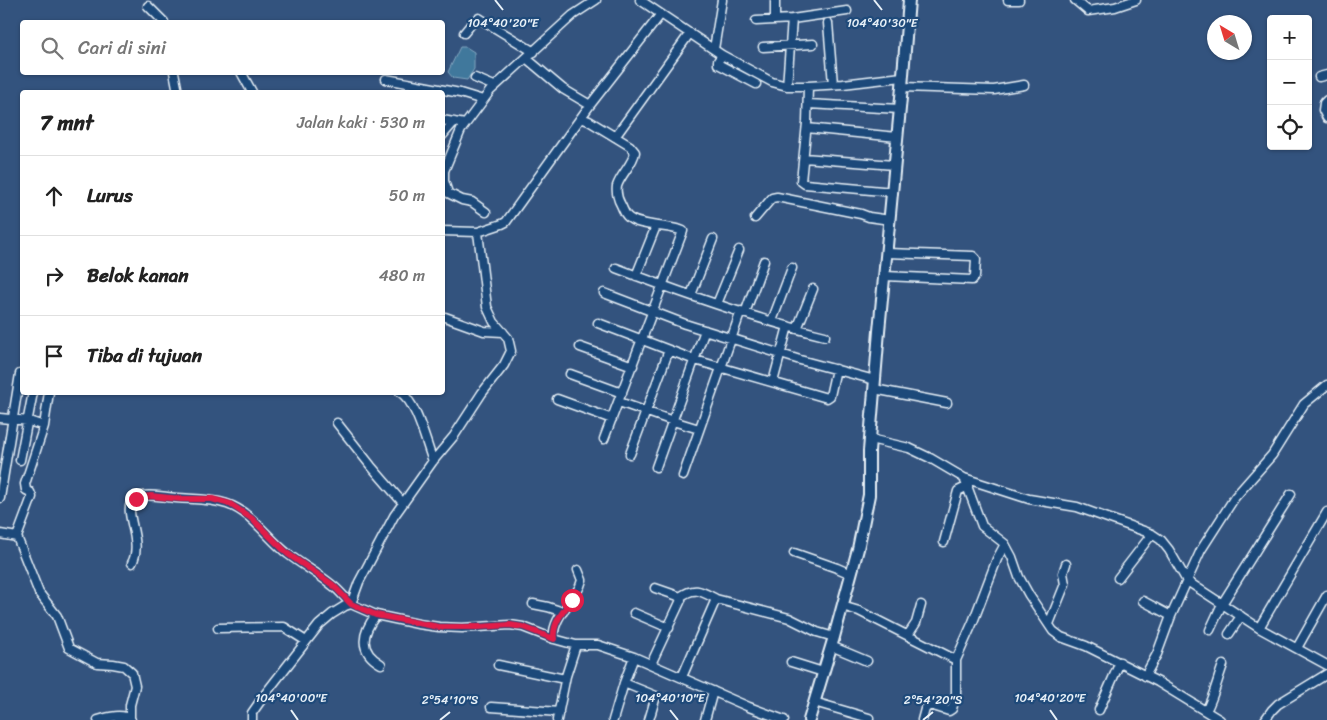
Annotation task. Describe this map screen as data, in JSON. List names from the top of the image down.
{
  "north": "top left",
  "page": {
    "map_buttons": ["+", "−"],
    "search": "Cari di sini",
    "heading": ["7 mnt", "Jalan kaki · 530 m"],
    "list": [
      ["Lurus", "50 m"],
      ["Belok kanan", "480 m"],
      "Tiba di tujuan"
    ]
  },
  "coordinates": [
    "104°40'20\"E",
    "104°40'30\"E",
    "104°40'00\"E",
    "104°40'10\"E",
    "2°54'10\"S",
    "2°54'20\"S"
  ]
}
